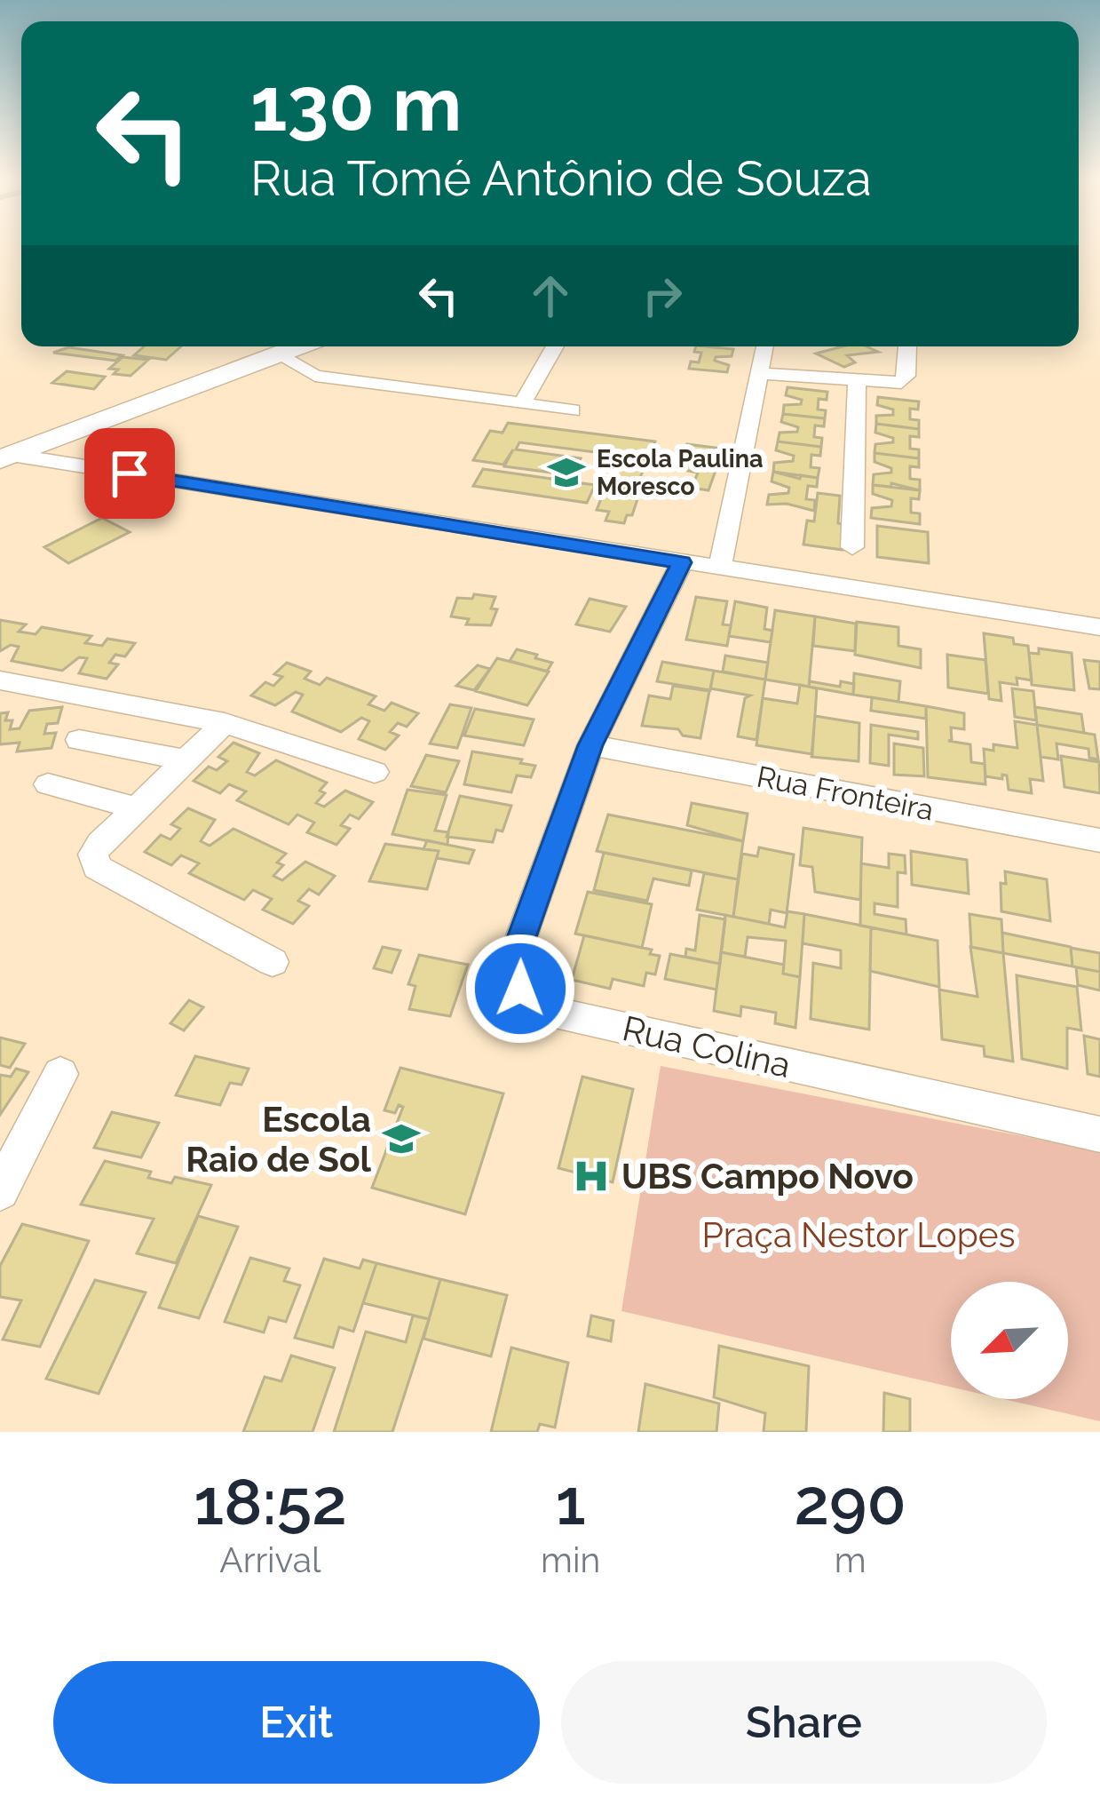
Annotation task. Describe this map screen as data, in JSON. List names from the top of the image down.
{
  "streets": {
    "street": ["Rua Fronteira", "Rua Colina"]
  },
  "crossings": [
    ["Rua Fronteira", "Rua Colina"]
  ],
  "parks": ["Praça Nestor Lopes"],
  "places": {
    "school or university": ["Escola Paulina Moresco", "Escola Raio de Sol"],
    "hospital": ["UBS Campo Novo"]
  },
  "north": "bottom left",
  "page": {
    "turn": ["130 m", "Rua Tomé Antônio de Souza"],
    "eta": [
      "18:52",
      "Arrival",
      "1",
      "min",
      "290",
      "m"
    ],
    "buttons": ["Exit", "Share"]
  }
}
